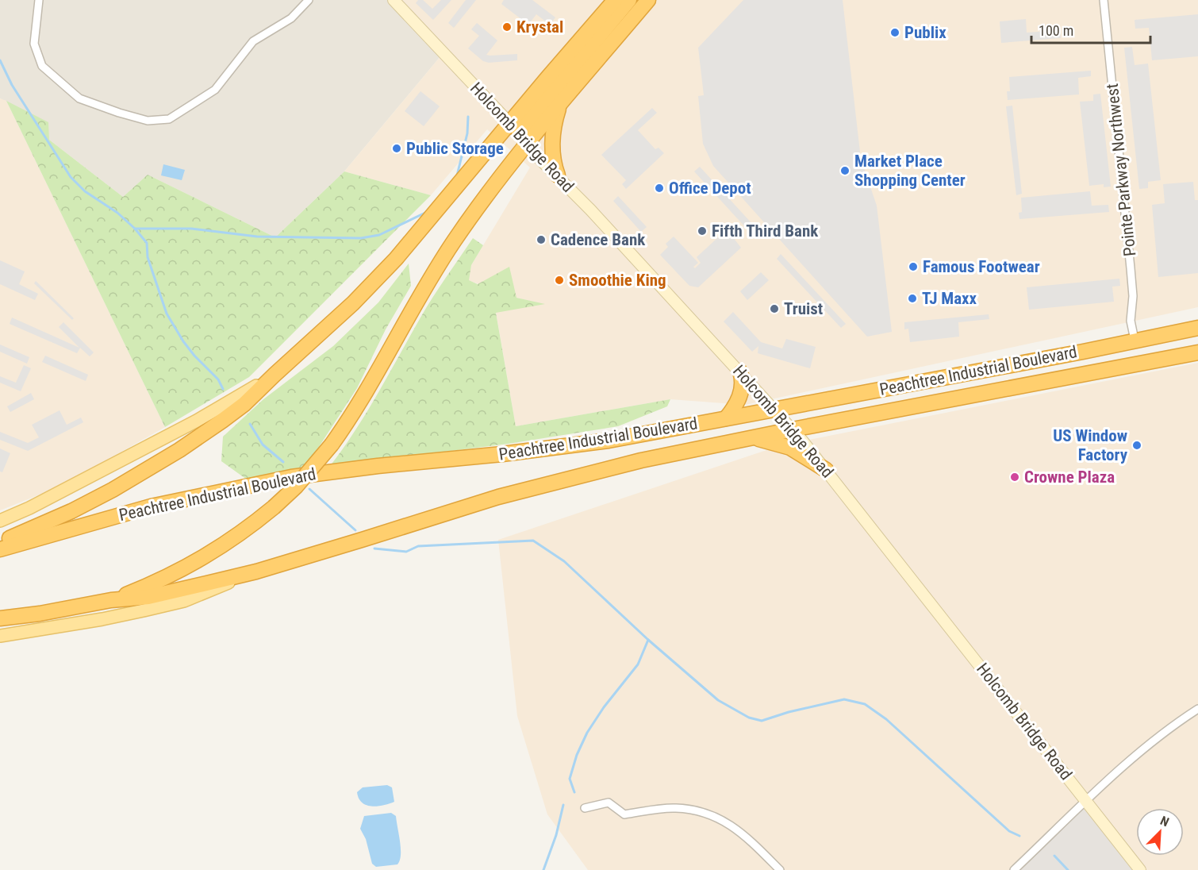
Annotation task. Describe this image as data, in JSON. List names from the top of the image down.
{
  "streets": {
    "highway": ["Peachtree Industrial Boulevard"],
    "main road": ["Holcomb Bridge Road"],
    "street": ["Pointe Parkway Northwest"]
  },
  "crossings": [
    ["Holcomb Bridge Road", "Peachtree Industrial Boulevard"],
    ["Pointe Parkway Northwest", "Peachtree Industrial Boulevard"]
  ],
  "places": [
    "Krystal",
    "Publix",
    "Public Storage",
    "Market Place Shopping Center",
    "Office Depot",
    "Fifth Third Bank",
    "Cadence Bank",
    "Famous Footwear",
    "Smoothie King",
    "TJ Maxx",
    "Truist",
    "US Window Factory",
    "Crowne Plaza"
  ],
  "scale_bar": "100 m",
  "north": "top right"
}
